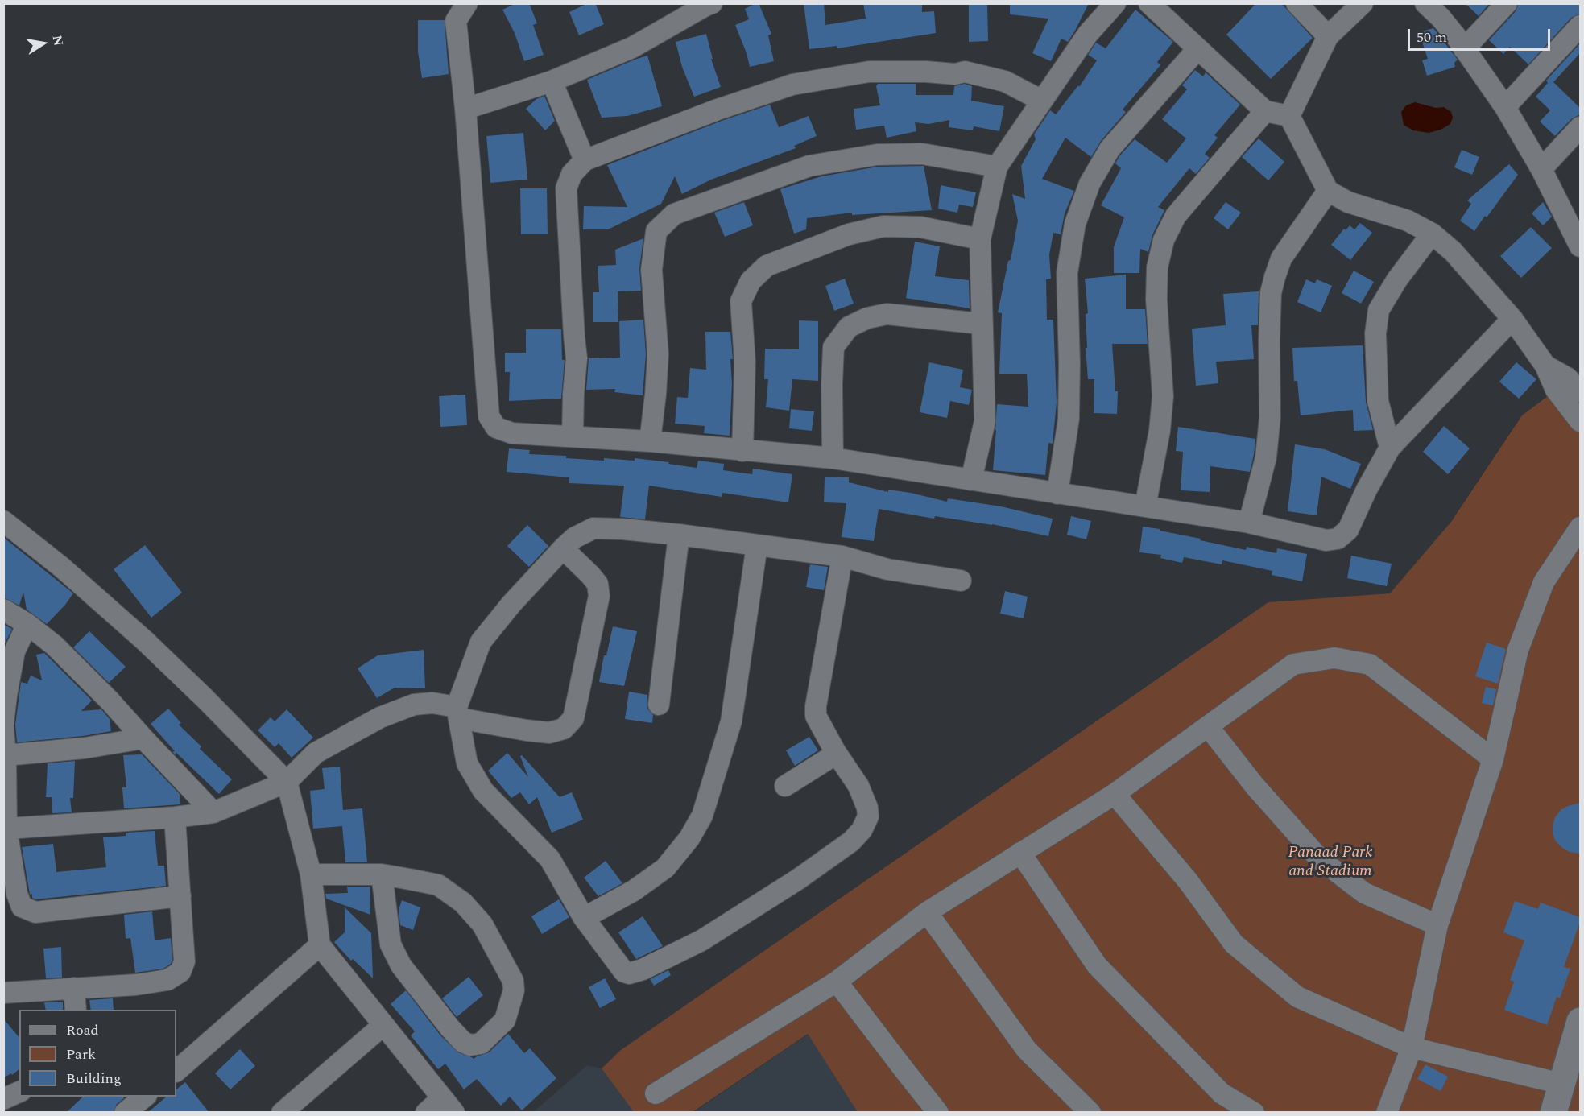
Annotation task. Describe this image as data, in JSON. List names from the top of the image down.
{
  "parks": ["Panaad Park and Stadium"],
  "legend": ["Road", "Park", "Building"],
  "scale_bar": "50 m",
  "north": "right"
}
